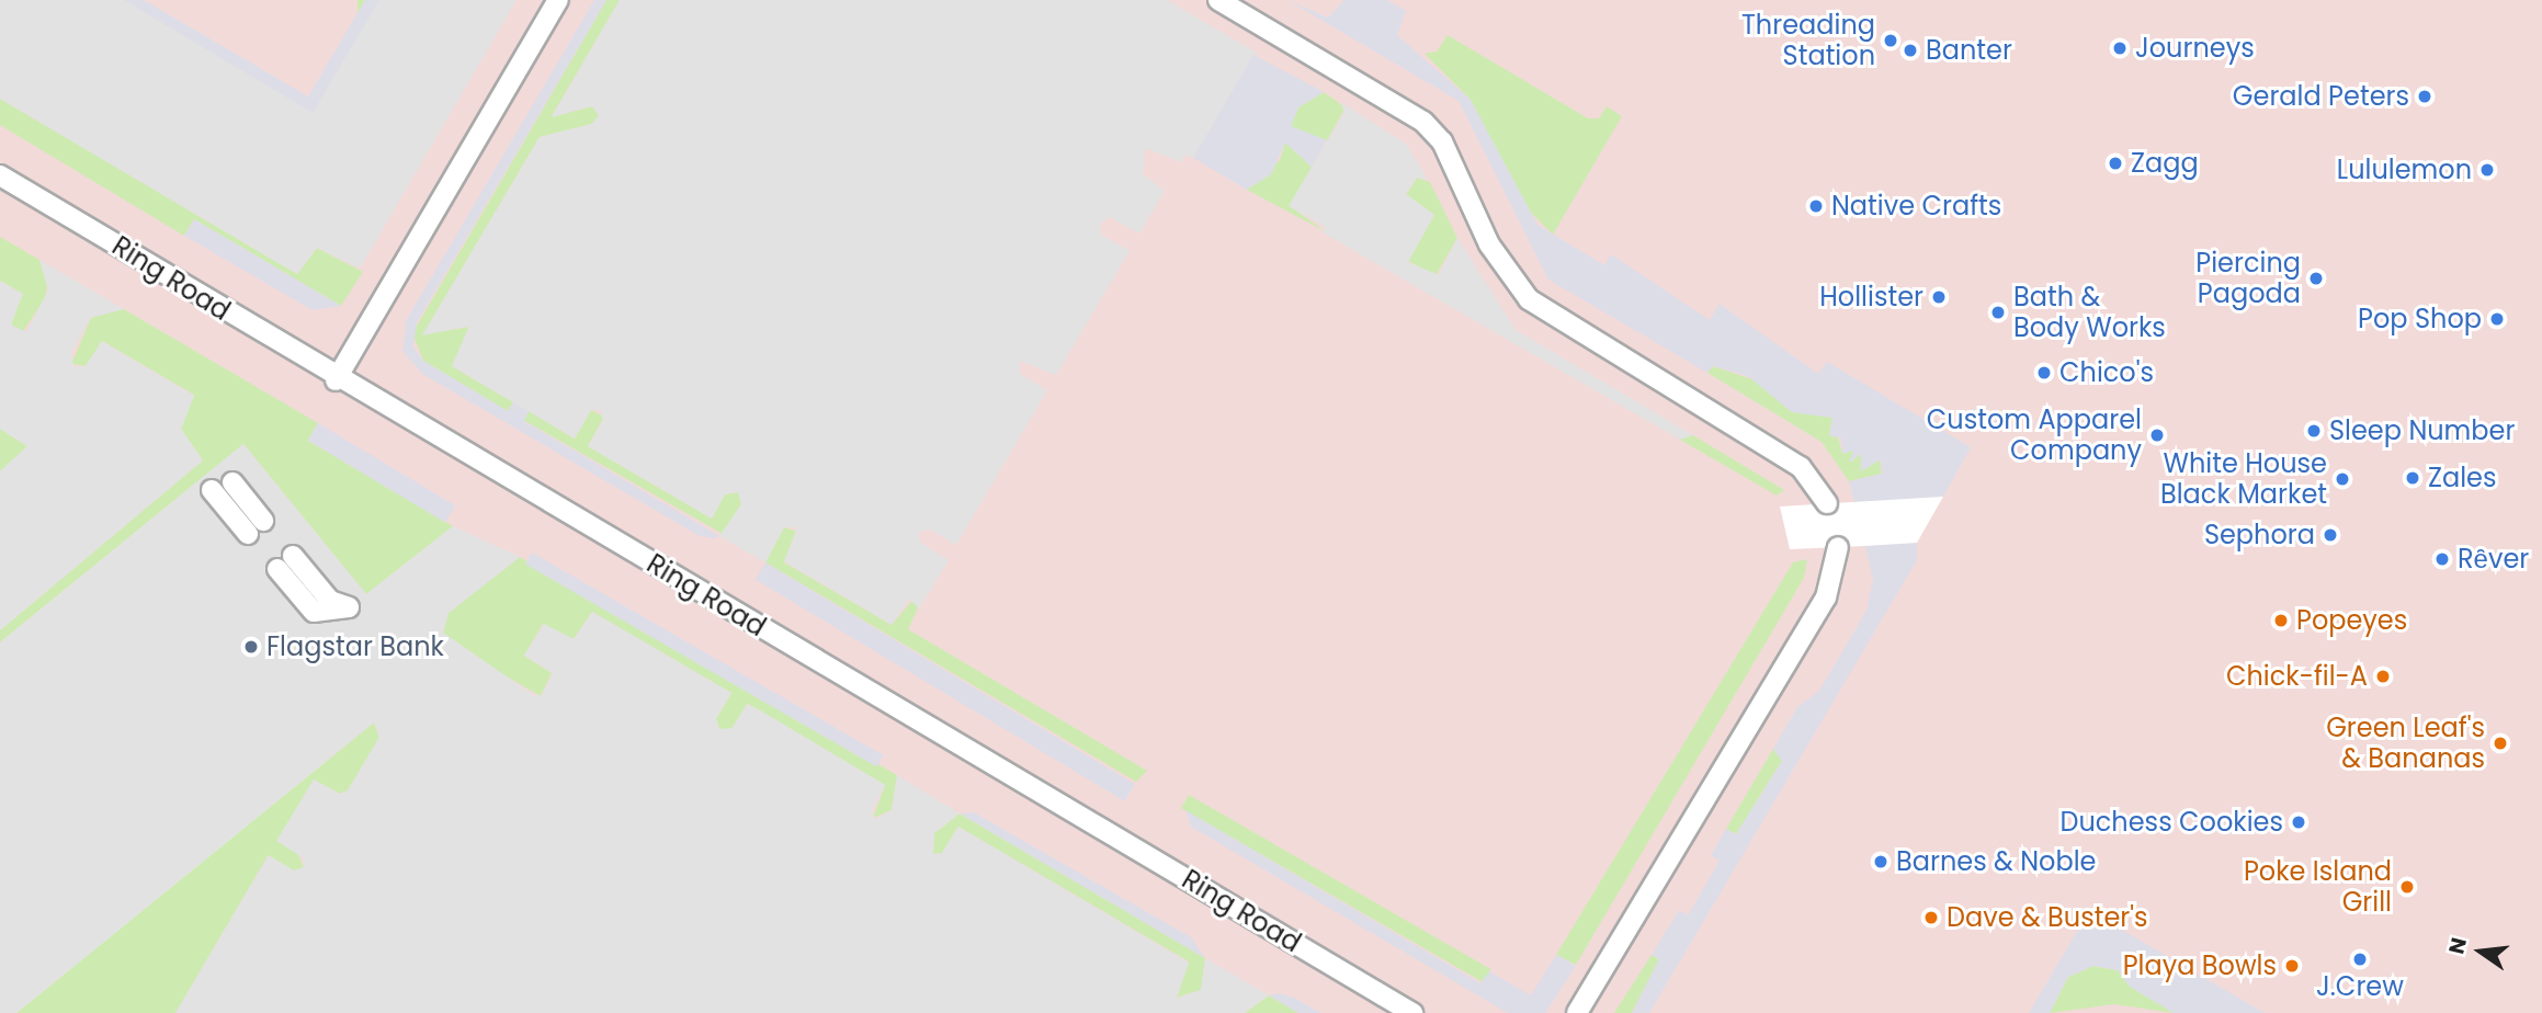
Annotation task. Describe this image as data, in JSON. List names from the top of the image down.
{
  "streets": {
    "lane": ["Ring Road"]
  },
  "places": [
    "Threading Station",
    "Journeys",
    "Banter",
    "Gerald Peters",
    "Zagg",
    "Lululemon",
    "Native Crafts",
    "Piercing Pagoda",
    "Hollister",
    "Bath & Body Works",
    "Pop Shop",
    "Chico's",
    "Sleep Number",
    "Custom Apparel Company",
    "Zales",
    "White House Black Market",
    "Sephora",
    "Rȇver",
    "Popeyes",
    "Flagstar Bank",
    "Chick-fil-A",
    "Green Leaf's & Bananas",
    "Duchess Cookies",
    "Barnes & Noble",
    "Poke Island Grill",
    "Dave & Buster's",
    "J.Crew",
    "Playa Bowls"
  ],
  "north": "left"
}
